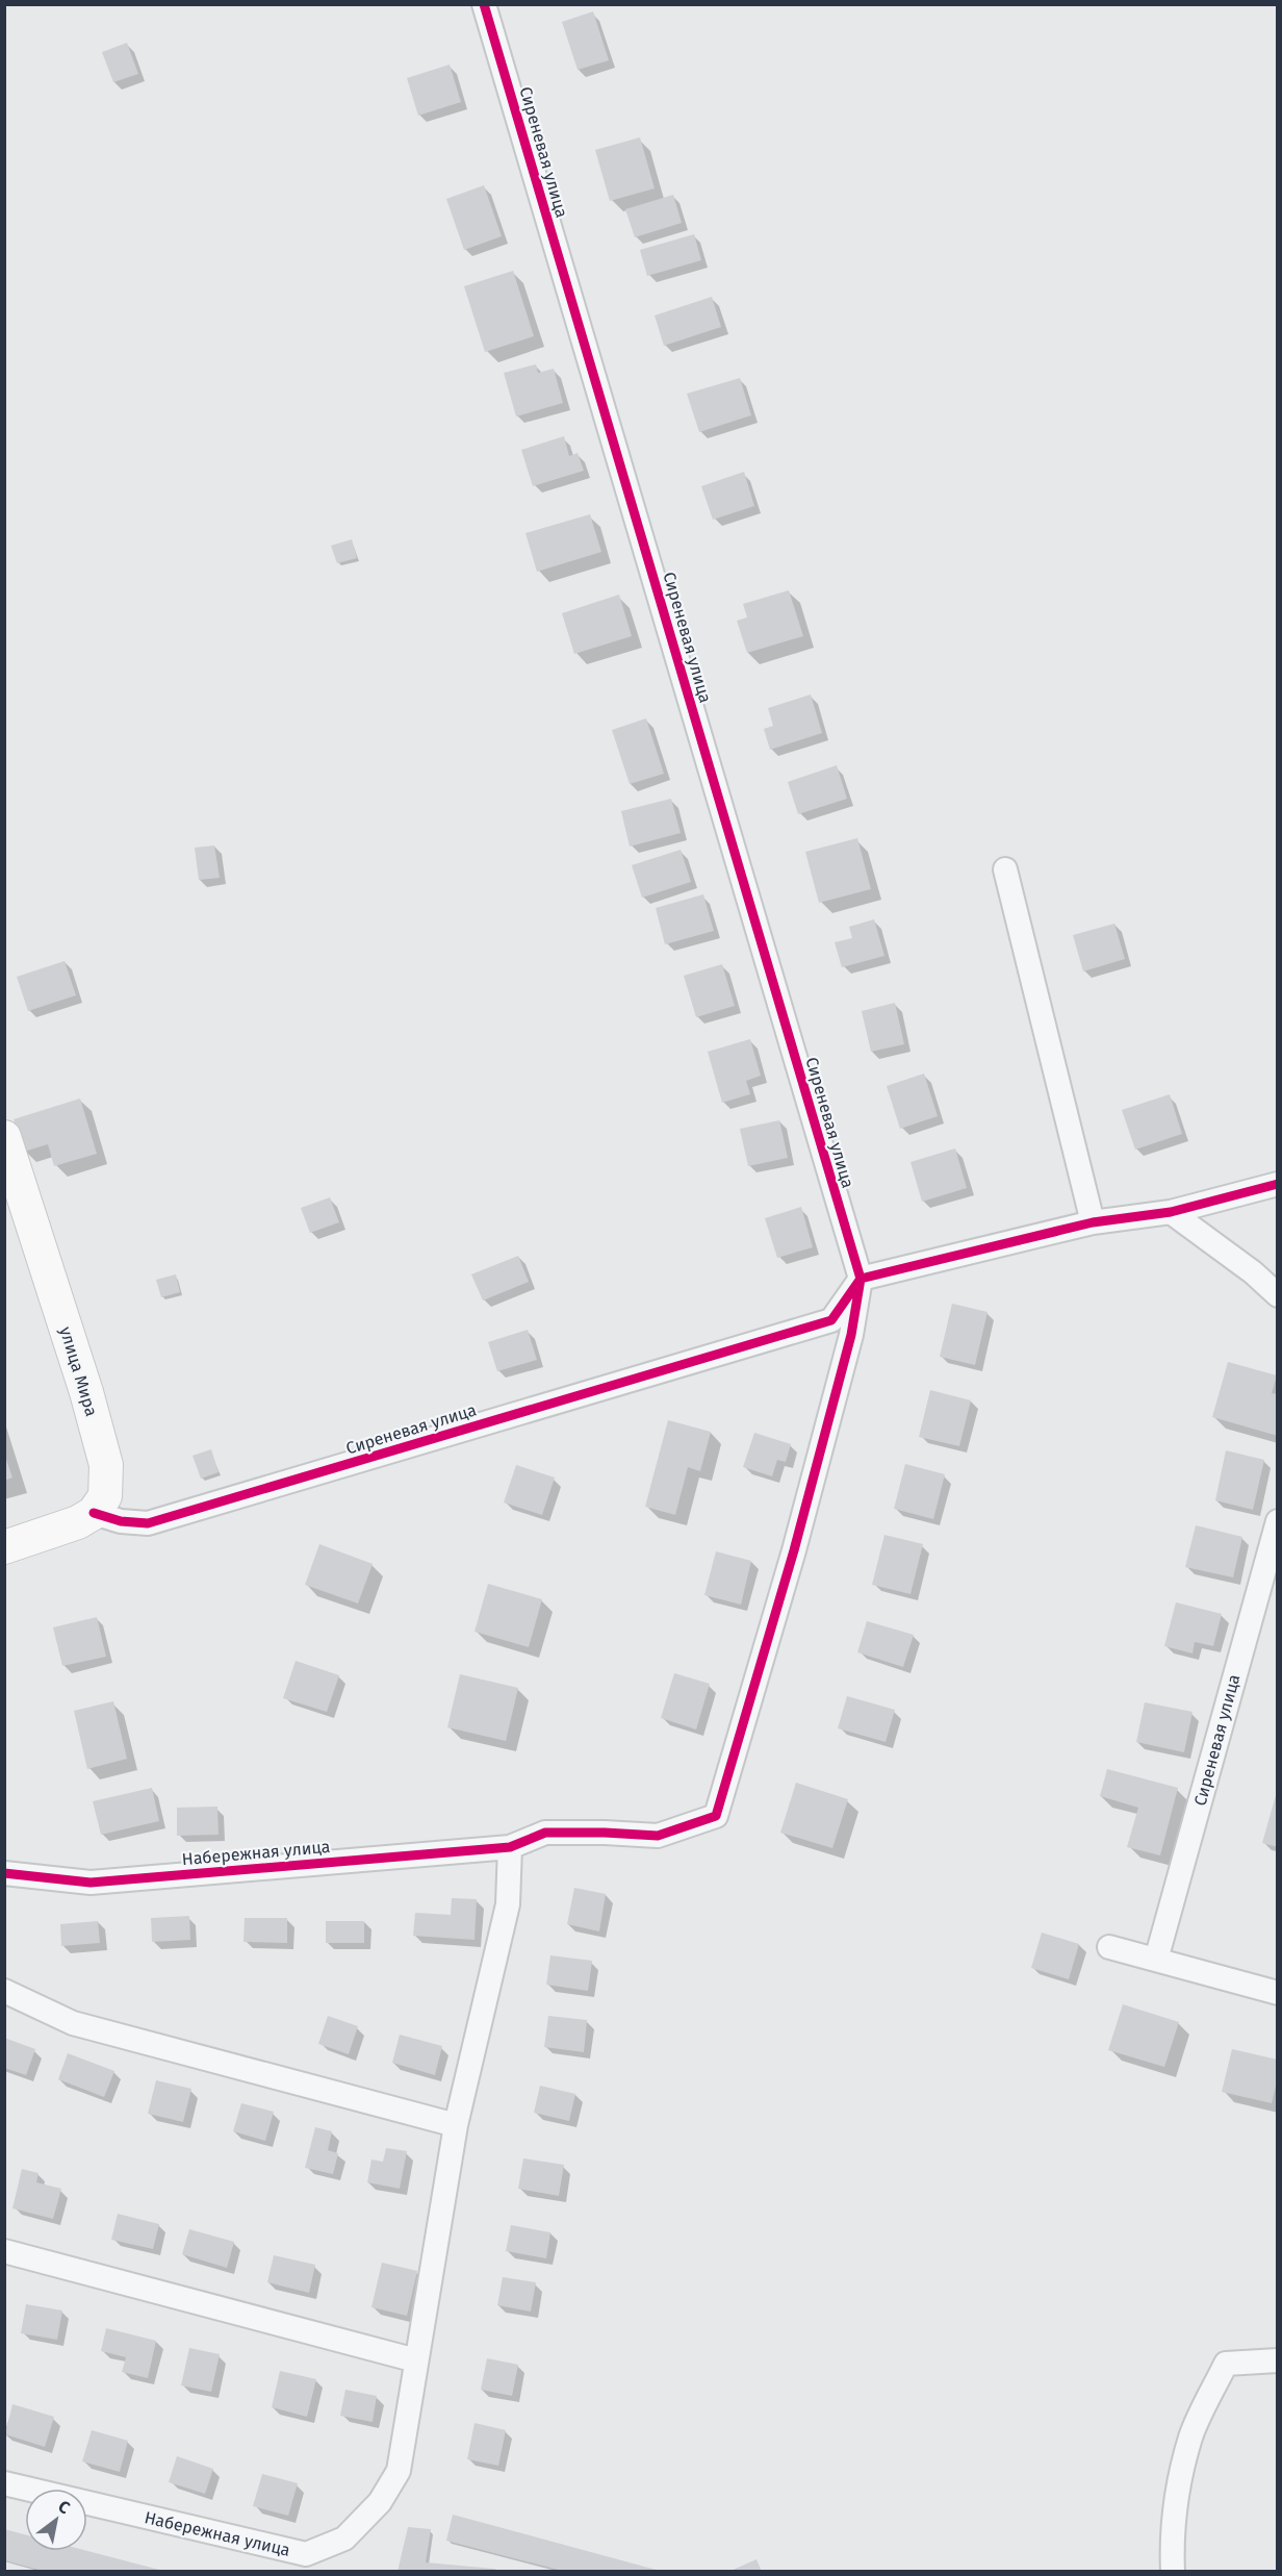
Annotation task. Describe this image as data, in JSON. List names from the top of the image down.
{
  "streets": {
    "street": ["Сиреневая улица", "улица Мира", "Набережная улица"]
  },
  "crossings": [
    ["Сиреневая улица", "улица Мира"],
    ["Сиреневая улица", "Набережная улица"]
  ],
  "north": "top right"
}
